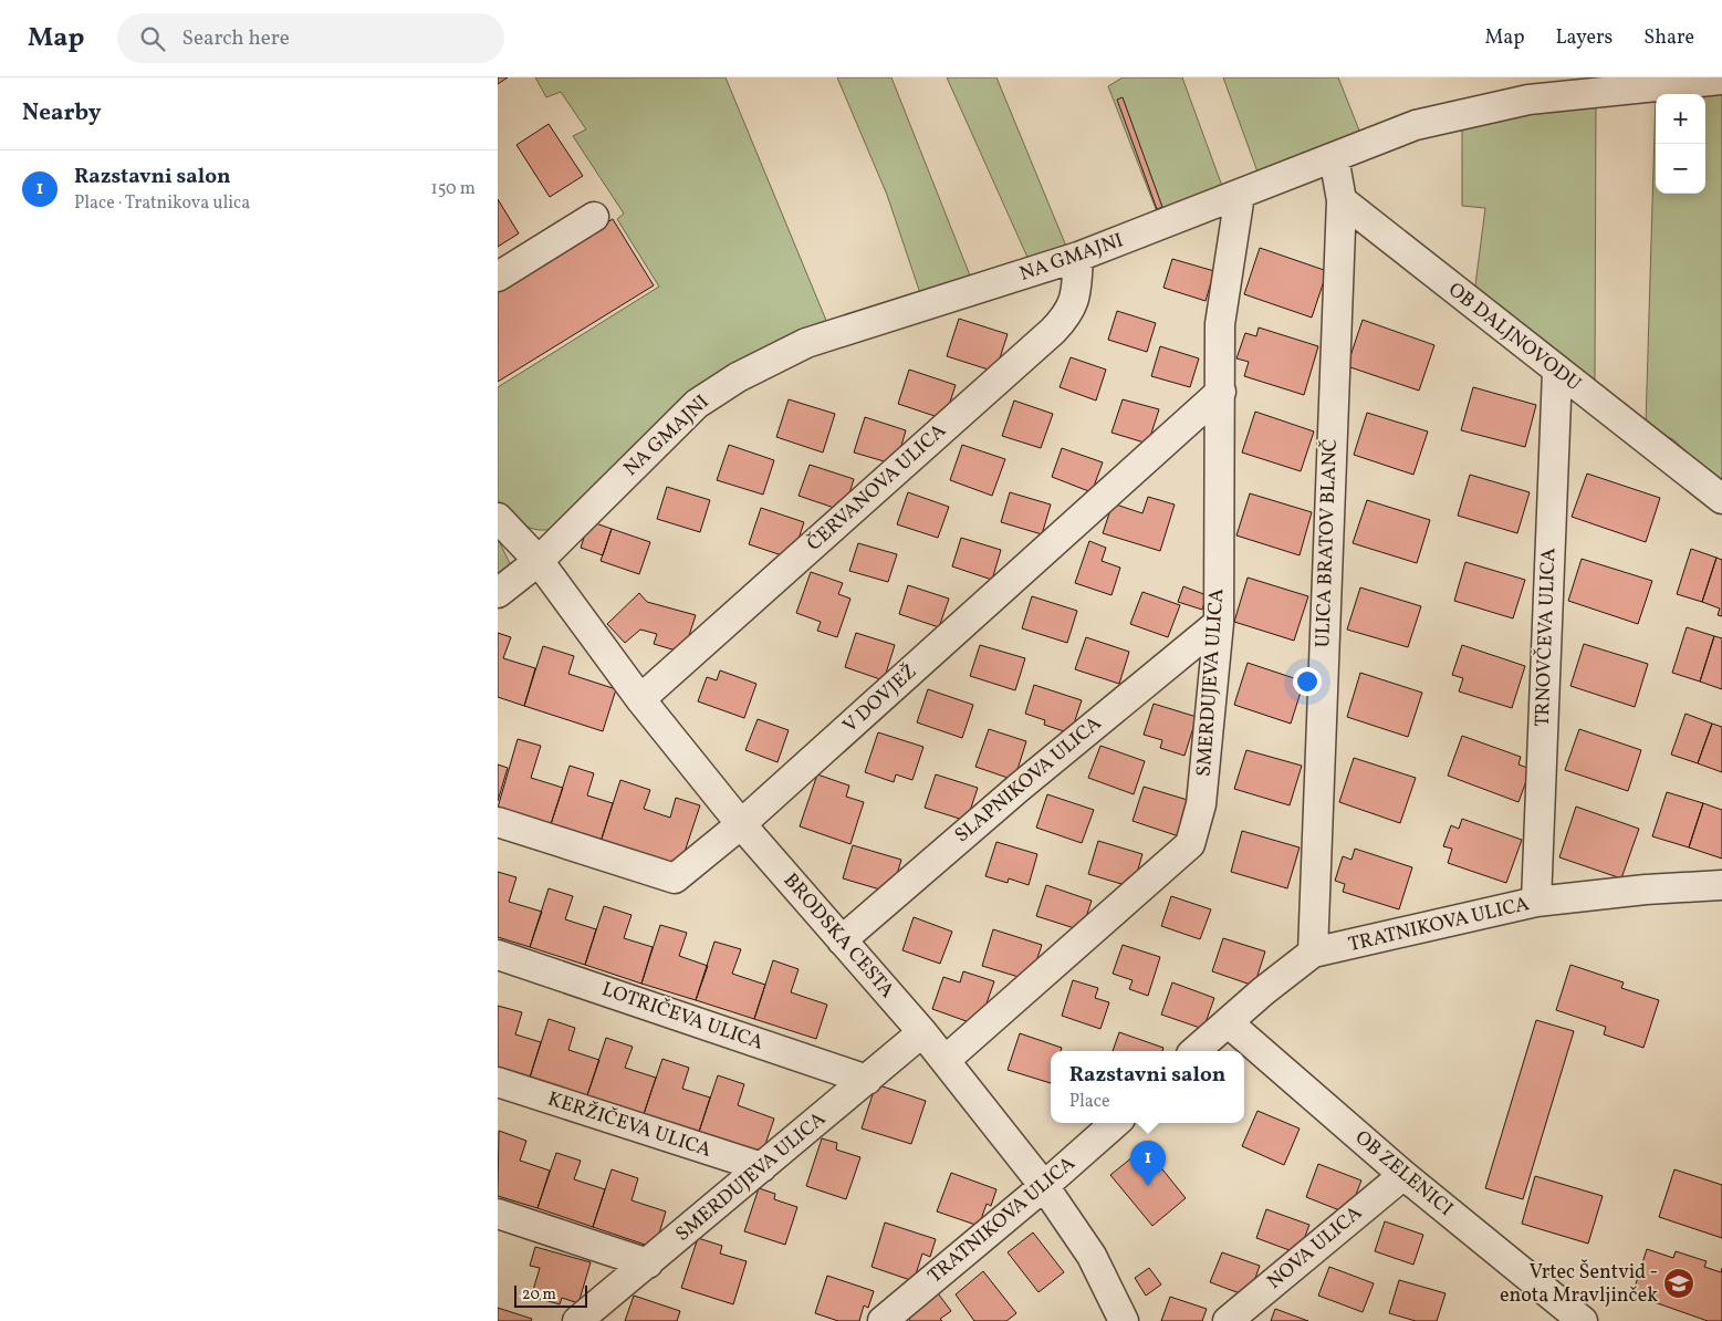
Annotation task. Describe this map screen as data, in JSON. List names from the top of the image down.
{
  "streets": {
    "street": [
      "NA GMAJNI",
      "OB DALJNOVODU",
      "ČERVANOVA ULICA",
      "ULICA BRATOV BLANČ",
      "TRNOVČEVA ULICA",
      "SMERDUJEVA ULICA",
      "V DOVJEŽ",
      "SLAPNIKOVA ULICA",
      "TRATNIKOVA ULICA",
      "BRODSKA CESTA",
      "LOTRIČEVA ULICA",
      "KERŽIČEVA ULICA",
      "OB ZELENICI",
      "NOVA ULICA"
    ]
  },
  "crossings": [
    ["NA GMAJNI", "ČERVANOVA ULICA"],
    ["NA GMAJNI", "SMERDUJEVA ULICA"],
    ["NA GMAJNI", "BRODSKA CESTA"],
    ["OB DALJNOVODU", "ULICA BRATOV BLANČ"],
    ["OB DALJNOVODU", "TRNOVČEVA ULICA"],
    ["ČERVANOVA ULICA", "BRODSKA CESTA"],
    ["ULICA BRATOV BLANČ", "TRATNIKOVA ULICA"],
    ["TRNOVČEVA ULICA", "TRATNIKOVA ULICA"],
    ["SMERDUJEVA ULICA", "V DOVJEŽ"],
    ["SMERDUJEVA ULICA", "SLAPNIKOVA ULICA"],
    ["SMERDUJEVA ULICA", "BRODSKA CESTA"],
    ["SMERDUJEVA ULICA", "LOTRIČEVA ULICA"],
    ["SMERDUJEVA ULICA", "KERŽIČEVA ULICA"],
    ["V DOVJEŽ", "BRODSKA CESTA"],
    ["SLAPNIKOVA ULICA", "BRODSKA CESTA"],
    ["TRATNIKOVA ULICA", "BRODSKA CESTA"],
    ["TRATNIKOVA ULICA", "OB ZELENICI"],
    ["OB ZELENICI", "NOVA ULICA"]
  ],
  "places": {
    "school or university": ["Vrtec Šentvid - enota Mravljinček"]
  },
  "scale_bar": "20 m",
  "page": {
    "header": "Map",
    "search": "Search here",
    "nav": ["Map", "Layers", "Share"],
    "heading": "Nearby",
    "map_buttons": ["+", "−"],
    "list": [
      {
        "mark": "1",
        "name": "Razstavni salon",
        "note": "Place · Tratnikova ulica",
        "value": "150 m"
      }
    ],
    "popup": ["Razstavni salon", "Place"],
    "pins": "1",
    "scale": "20 m"
  }
}
